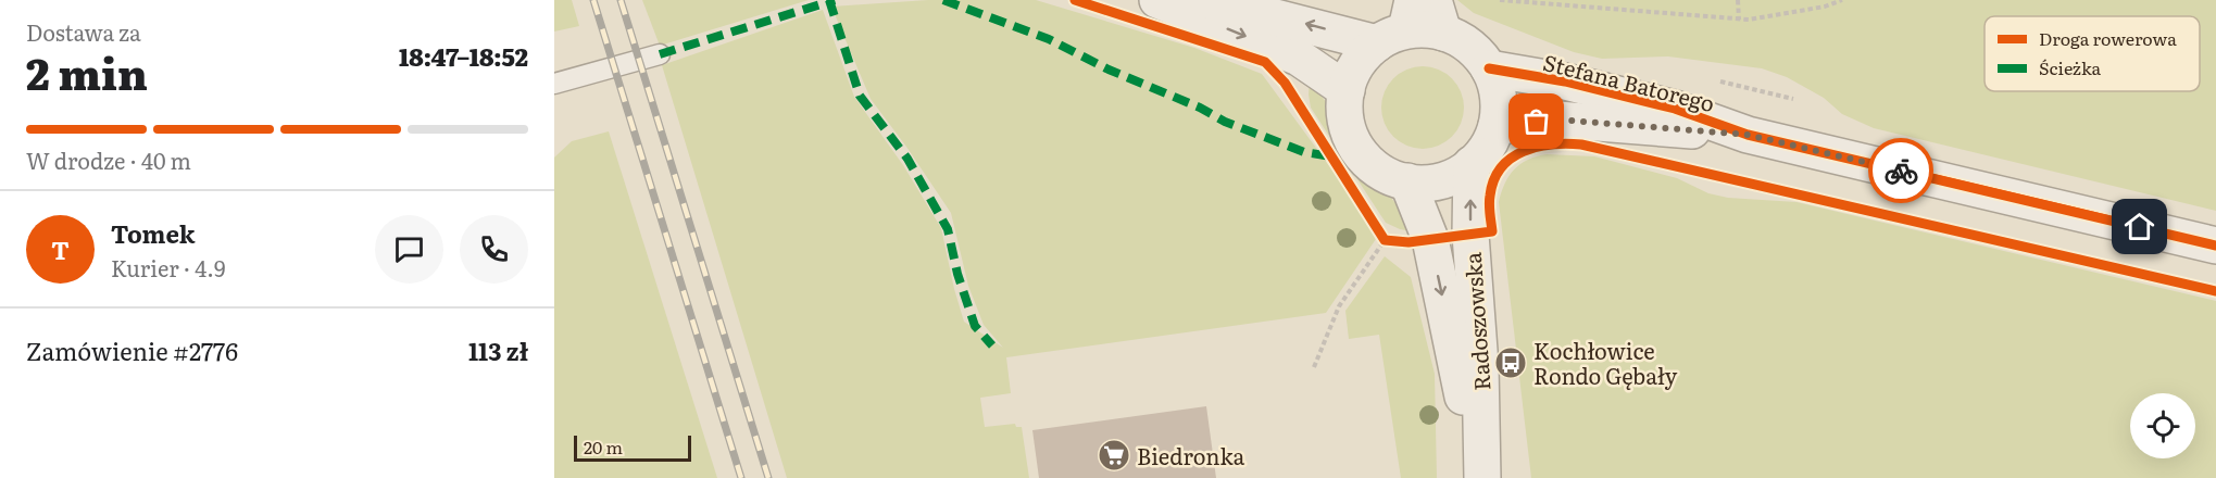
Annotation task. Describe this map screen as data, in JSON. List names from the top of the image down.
{
  "streets": {
    "street": ["Stefana Batorego", "Radoszowska"]
  },
  "crossings": [
    ["Stefana Batorego", "Radoszowska"]
  ],
  "places": {
    "bus stop": ["Kochłowice Rondo Gębały"],
    "supermarket": ["Biedronka"]
  },
  "legend": ["Droga rowerowa", "Ścieżka"],
  "scale_bar": "20 m",
  "page": {
    "heading": ["2 min", "Dostawa za", "18:47–18:52"],
    "panel": [
      "Tomek",
      "Kurier · 4.9",
      "Zamówienie #2776",
      "113 zł"
    ],
    "bar": "W drodze · 40 m",
    "round": "T",
    "scale": "20 m"
  }
}
